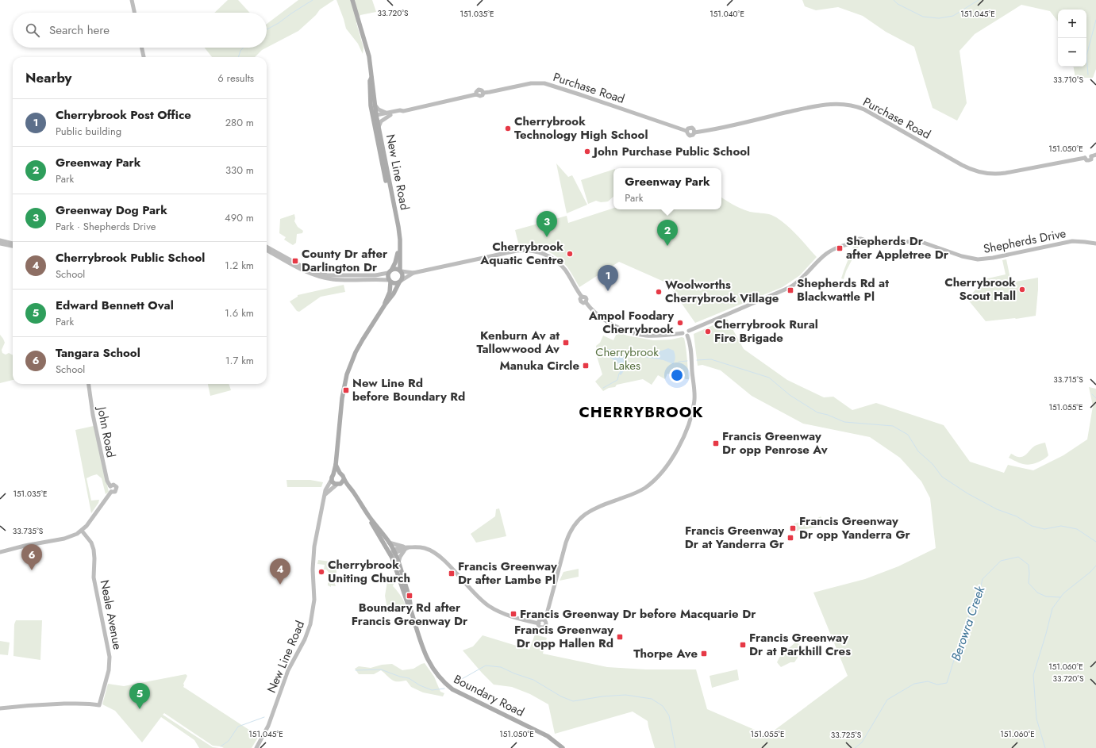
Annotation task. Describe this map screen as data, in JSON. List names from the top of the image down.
{
  "streets": {
    "main road": [
      "Purchase Road",
      "New Line Road",
      "Shepherds Drive",
      "John Road",
      "Neale Avenue",
      "Boundary Road"
    ]
  },
  "crossings": [
    ["New Line Road", "Boundary Road"]
  ],
  "districts": ["CHERRYBROOK"],
  "water": ["Berowra Creek"],
  "parks": ["Cherrybrook Lakes"],
  "places": {
    "other": [
      "Cherrybrook Technology High School",
      "John Purchase Public School",
      "Cherrybrook Aquatic Centre",
      "Cherrybrook Scout Hall",
      "Woolworths Cherrybrook Village",
      "Ampol Foodary Cherrybrook",
      "Cherrybrook Rural Fire Brigade",
      "Cherrybrook Uniting Church"
    ],
    "transit": [
      "Shepherds Dr after Appletree Dr",
      "County Dr after Darlington Dr",
      "Shepherds Rd at Blackwattle Pl",
      "Kenburn Av at Tallowwood Av",
      "Manuka Circle",
      "New Line Rd before Boundary Rd",
      "Francis Greenway Dr opp Penrose Av",
      "Francis Greenway Dr opp Yanderra Gr",
      "Francis Greenway Dr at Yanderra Gr",
      "Francis Greenway Dr after Lambe Pl",
      "Boundary Rd after Francis Greenway Dr",
      "Francis Greenway Dr before Macquarie Dr",
      "Francis Greenway Dr opp Hallen Rd",
      "Francis Greenway Dr at Parkhill Cres",
      "Thorpe Ave"
    ]
  },
  "page": {
    "map_buttons": ["+", "−"],
    "search": "Search here",
    "heading": ["Nearby", "6 results"],
    "list": [
      {
        "mark": "1",
        "name": "Cherrybrook Post Office",
        "note": "Public building",
        "value": "280 m"
      },
      {
        "mark": "2",
        "name": "Greenway Park",
        "note": "Park",
        "value": "330 m"
      },
      {
        "mark": "3",
        "name": "Greenway Dog Park",
        "note": "Park · Shepherds Drive",
        "value": "490 m"
      },
      {
        "mark": "4",
        "name": "Cherrybrook Public School",
        "note": "School",
        "value": "1.2 km"
      },
      {
        "mark": "5",
        "name": "Edward Bennett Oval",
        "note": "Park",
        "value": "1.6 km"
      },
      {
        "mark": "6",
        "name": "Tangara School",
        "note": "School",
        "value": "1.7 km"
      }
    ],
    "popup": ["Greenway Park", "Park"],
    "pins": [
      "3",
      "2",
      "1",
      "6",
      "4",
      "5"
    ]
  },
  "coordinates": [
    "33.720°S",
    "151.035°E",
    "151.040°E",
    "151.045°E",
    "33.710°S",
    "151.050°E",
    "33.715°S",
    "151.055°E",
    "33.735°S",
    "151.060°E",
    "33.725°S"
  ]
}
